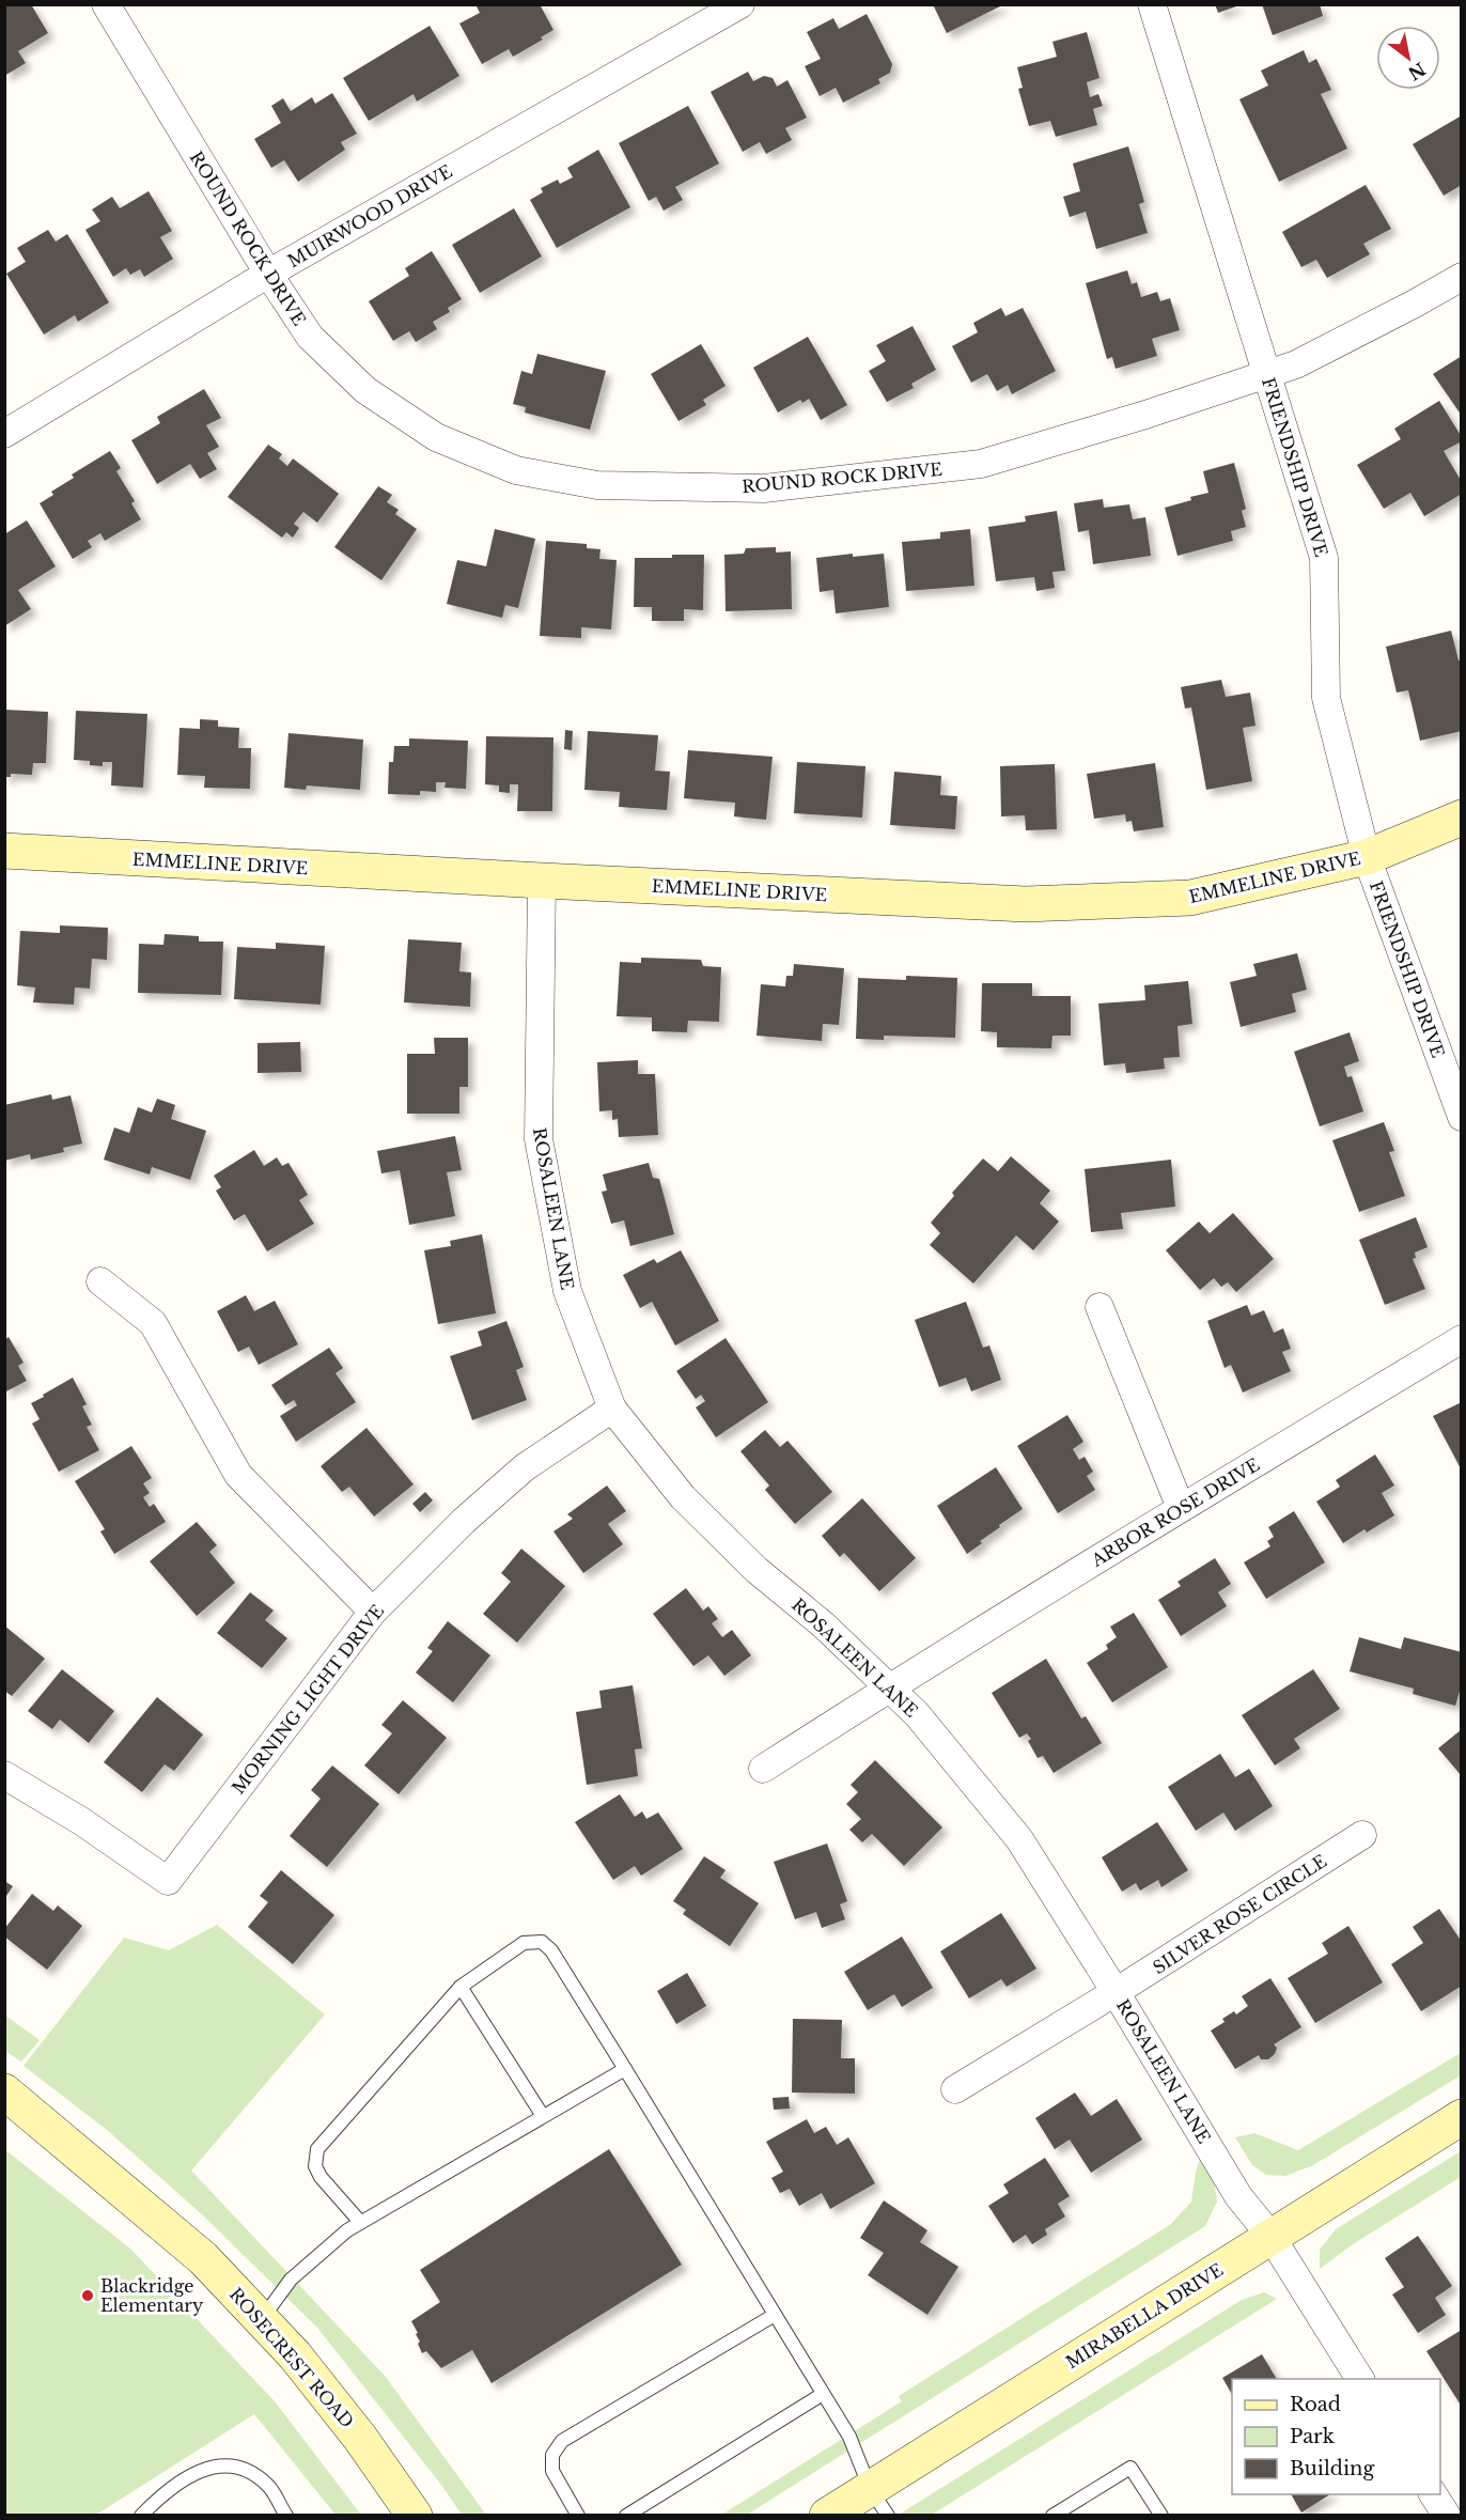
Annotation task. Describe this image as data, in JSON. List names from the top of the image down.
{
  "streets": {
    "street": [
      "MUIRWOOD DRIVE",
      "ROUND ROCK DRIVE",
      "FRIENDSHIP DRIVE",
      "EMMELINE DRIVE",
      "ROSALEEN LANE",
      "ARBOR ROSE DRIVE",
      "MORNING LIGHT DRIVE",
      "SILVER ROSE CIRCLE",
      "MIRABELLA DRIVE",
      "ROSECREST ROAD"
    ]
  },
  "crossings": [
    ["MUIRWOOD DRIVE", "ROUND ROCK DRIVE"],
    ["ROUND ROCK DRIVE", "FRIENDSHIP DRIVE"],
    ["FRIENDSHIP DRIVE", "EMMELINE DRIVE"],
    ["EMMELINE DRIVE", "ROSALEEN LANE"],
    ["ROSALEEN LANE", "ARBOR ROSE DRIVE"],
    ["ROSALEEN LANE", "MORNING LIGHT DRIVE"],
    ["ROSALEEN LANE", "SILVER ROSE CIRCLE"],
    ["ROSALEEN LANE", "MIRABELLA DRIVE"]
  ],
  "places": ["Blackridge Elementary"],
  "legend": ["Road", "Park", "Building"],
  "north": "bottom right"
}
